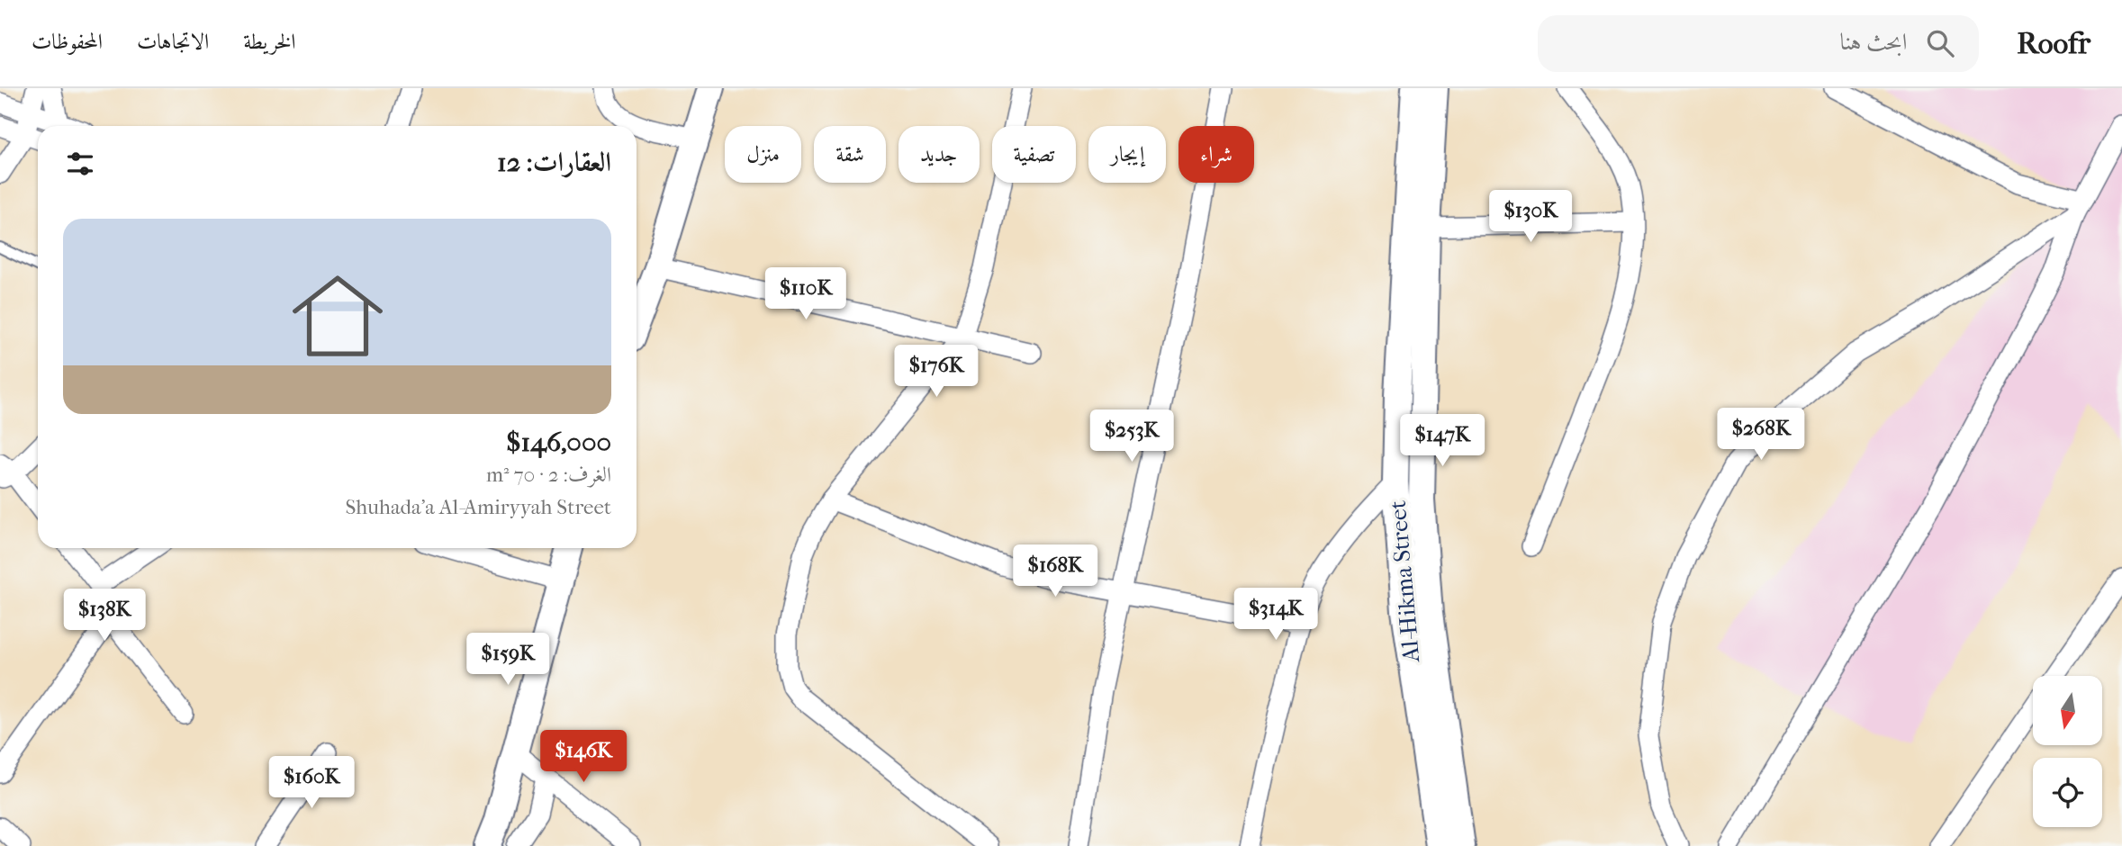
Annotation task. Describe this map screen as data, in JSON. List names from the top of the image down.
{
  "streets": {
    "street": ["Al-Hikma Street"]
  },
  "north": "bottom",
  "page": {
    "header": "Roofr",
    "search": "ابحث هنا",
    "nav": ["الخريطة", "الاتجاهات", "المحفوظات"],
    "chip": [
      "شراء",
      "إيجار",
      "تصفية",
      "جديد",
      "شقة",
      "منزل"
    ],
    "heading": "العقارات: 12",
    "price": [
      "$130K",
      "$110K",
      "$176K",
      "$268K",
      "$253K",
      "$147K",
      "$168K",
      "$314K",
      "$138K",
      "$159K",
      "$146K",
      "$160K"
    ],
    "list": [
      {
        "name": "$146,000",
        "note": "الغرف: 2 · 70 m² · Shuhada'a Al-Amiryyah Street"
      }
    ]
  }
}
